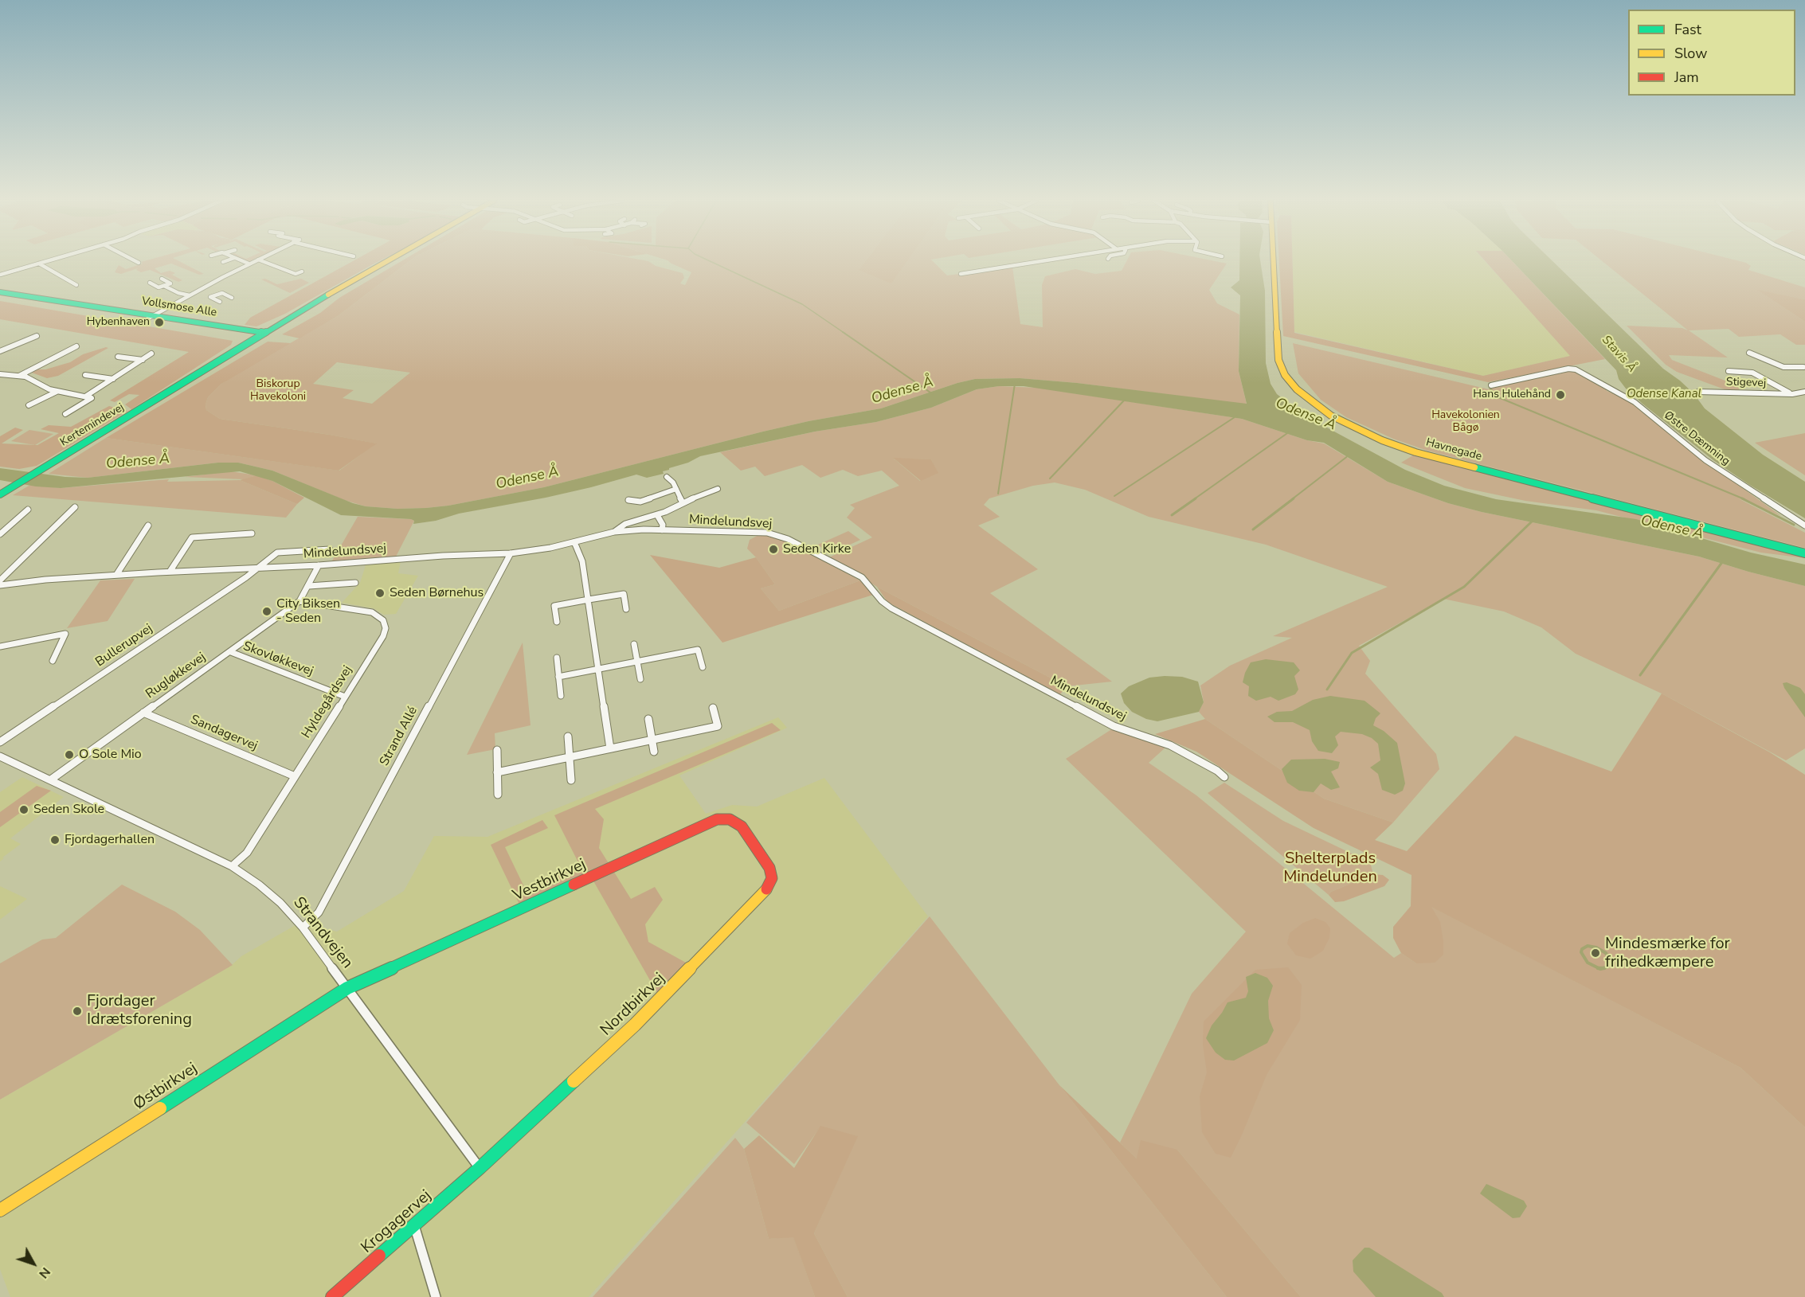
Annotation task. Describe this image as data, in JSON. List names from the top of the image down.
{
  "streets": {
    "street": [
      "Vollsmose Alle",
      "Stigevej",
      "Kertemindevej",
      "Østre Dæmning",
      "Havnegade",
      "Mindelundsvej",
      "Bullerupvej",
      "Skovløkkevej",
      "Rugløkkevej",
      "Hyldegårdsvej",
      "Sandagervej",
      "Strand Allé",
      "Vestbirkvej",
      "Strandvejen",
      "Nordbirkvej",
      "Østbirkvej",
      "Krogagervej"
    ]
  },
  "crossings": [
    ["Vollsmose Alle", "Kertemindevej"],
    ["Mindelundsvej", "Bullerupvej"],
    ["Mindelundsvej", "Rugløkkevej"],
    ["Mindelundsvej", "Strand Allé"],
    ["Skovløkkevej", "Rugløkkevej"],
    ["Skovløkkevej", "Hyldegårdsvej"],
    ["Rugløkkevej", "Hyldegårdsvej"],
    ["Rugløkkevej", "Sandagervej"],
    ["Rugløkkevej", "Strandvejen"],
    ["Hyldegårdsvej", "Sandagervej"],
    ["Hyldegårdsvej", "Strandvejen"],
    ["Strand Allé", "Strandvejen"],
    ["Vestbirkvej", "Strandvejen"],
    ["Vestbirkvej", "Nordbirkvej"],
    ["Vestbirkvej", "Østbirkvej"],
    ["Strandvejen", "Nordbirkvej"],
    ["Strandvejen", "Østbirkvej"],
    ["Strandvejen", "Krogagervej"],
    ["Nordbirkvej", "Krogagervej"]
  ],
  "water": ["Stavis Å", "Odense Å", "Odense Kanal"],
  "parks": ["Biskorup Havekoloni", "Havekolonien Bågø", "Shelterplads Mindelunden"],
  "places": [
    "Hybenhaven",
    "Hans Hulehånd",
    "Seden Kirke",
    "Seden Børnehus",
    "City Biksen - Seden",
    "O Sole Mio",
    "Seden Skole",
    "Fjordagerhallen",
    "Mindesmærke for frihedkæmpere",
    "Fjordager Idrætsforening"
  ],
  "legend": ["Fast", "Slow", "Jam"],
  "north": "bottom right"
}
